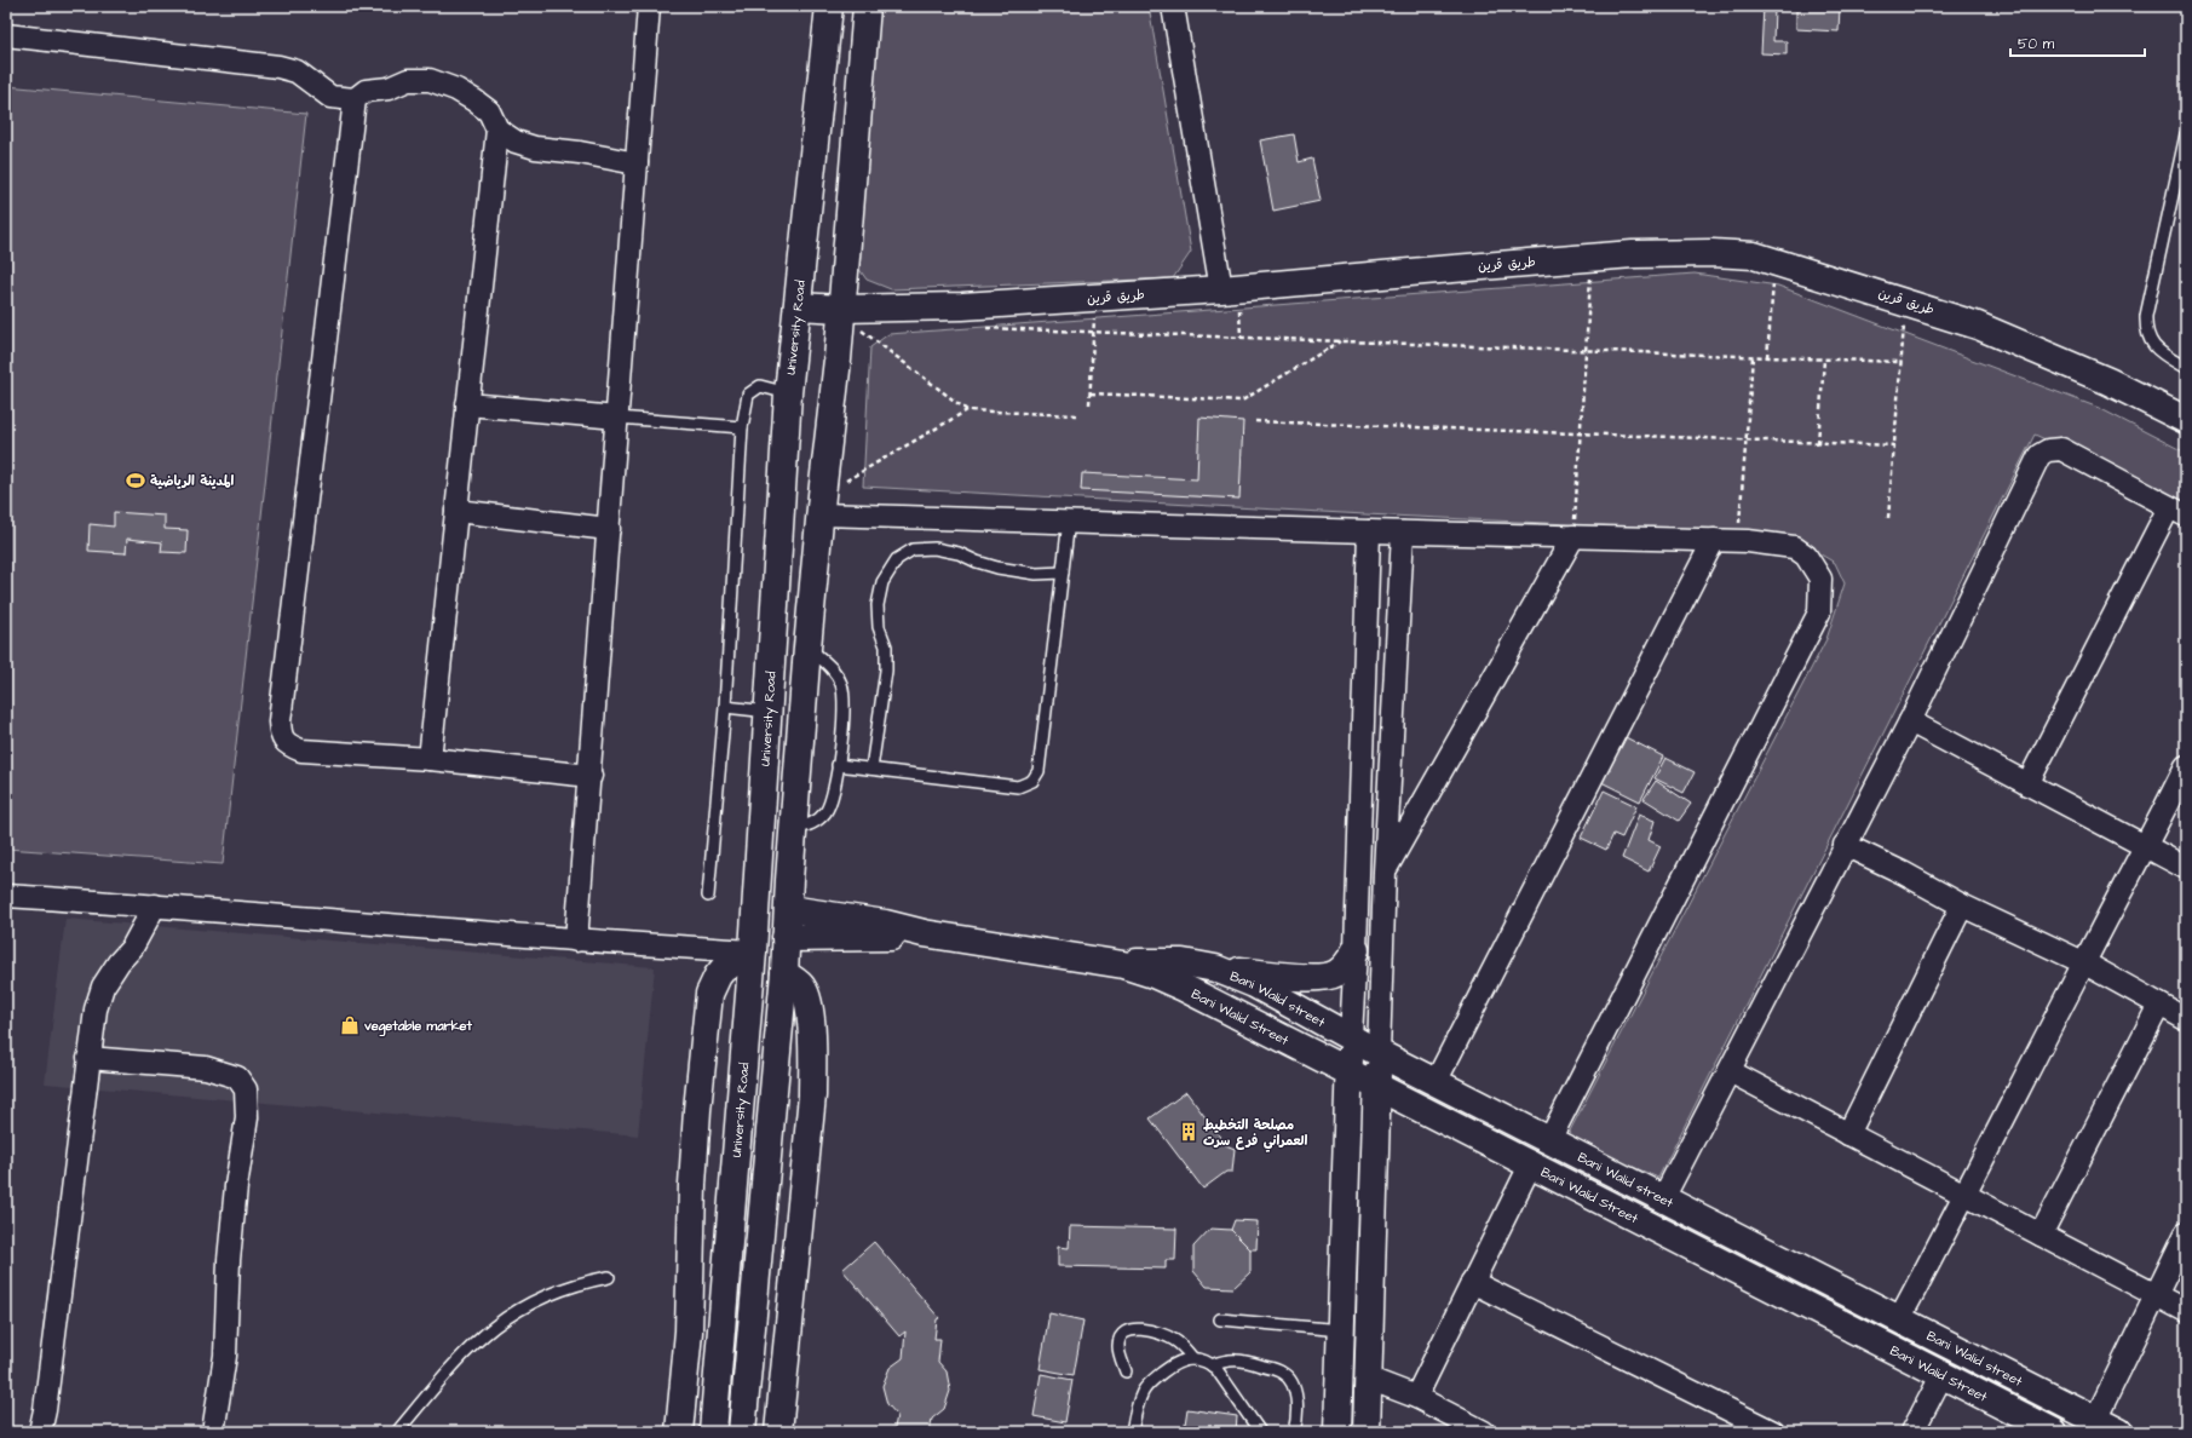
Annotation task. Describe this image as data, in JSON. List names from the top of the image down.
{
  "streets": {
    "main road": [
      "طريق قرين",
      "University Road",
      "Bani Walid street",
      "Bani Walid Street"
    ]
  },
  "crossings": [
    ["طريق قرين", "University Road"],
    ["Bani Walid street", "Bani Walid Street"]
  ],
  "places": {
    "sports": ["المدينة الرياضية"],
    "shop": ["vegetable market"],
    "building": ["مصلحة التخطيط العمراني فرع سرت"]
  },
  "scale_bar": "50 m"
}
